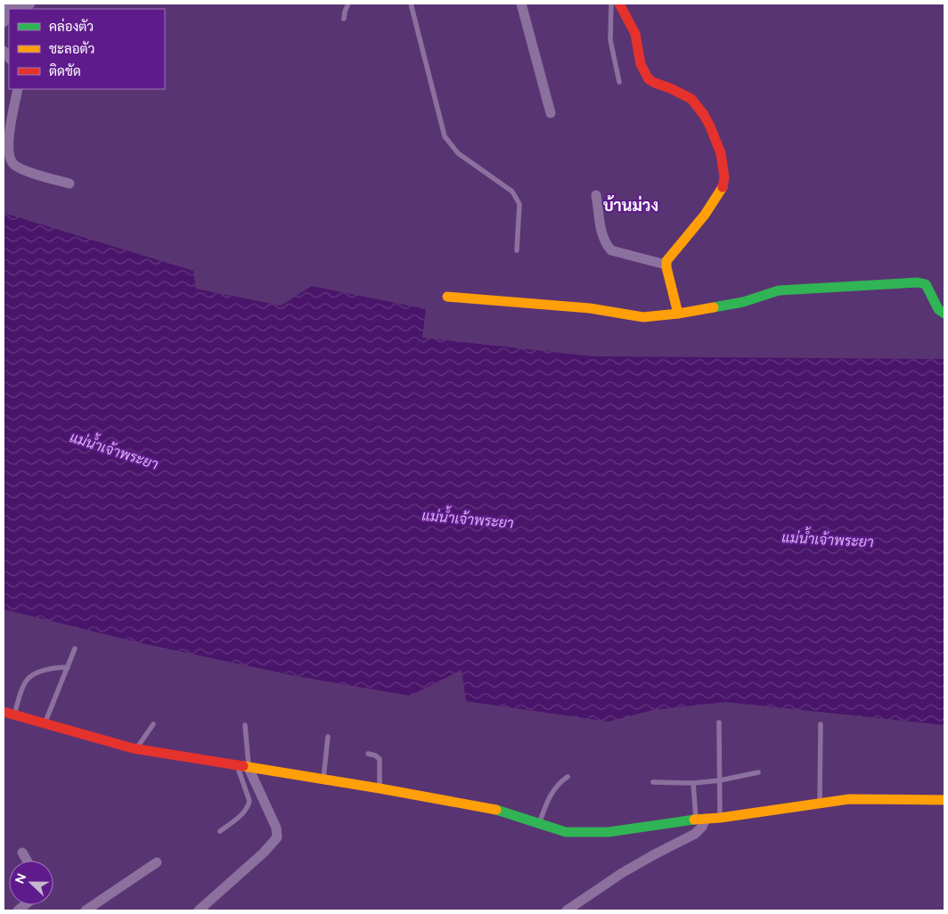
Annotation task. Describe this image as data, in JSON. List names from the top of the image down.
{
  "districts": ["บ้านม่วง"],
  "water": ["แม่น้ำเจ้าพระยา"],
  "legend": ["คล่องตัว", "ชะลอตัว", "ติดขัด"],
  "north": "left"
}
